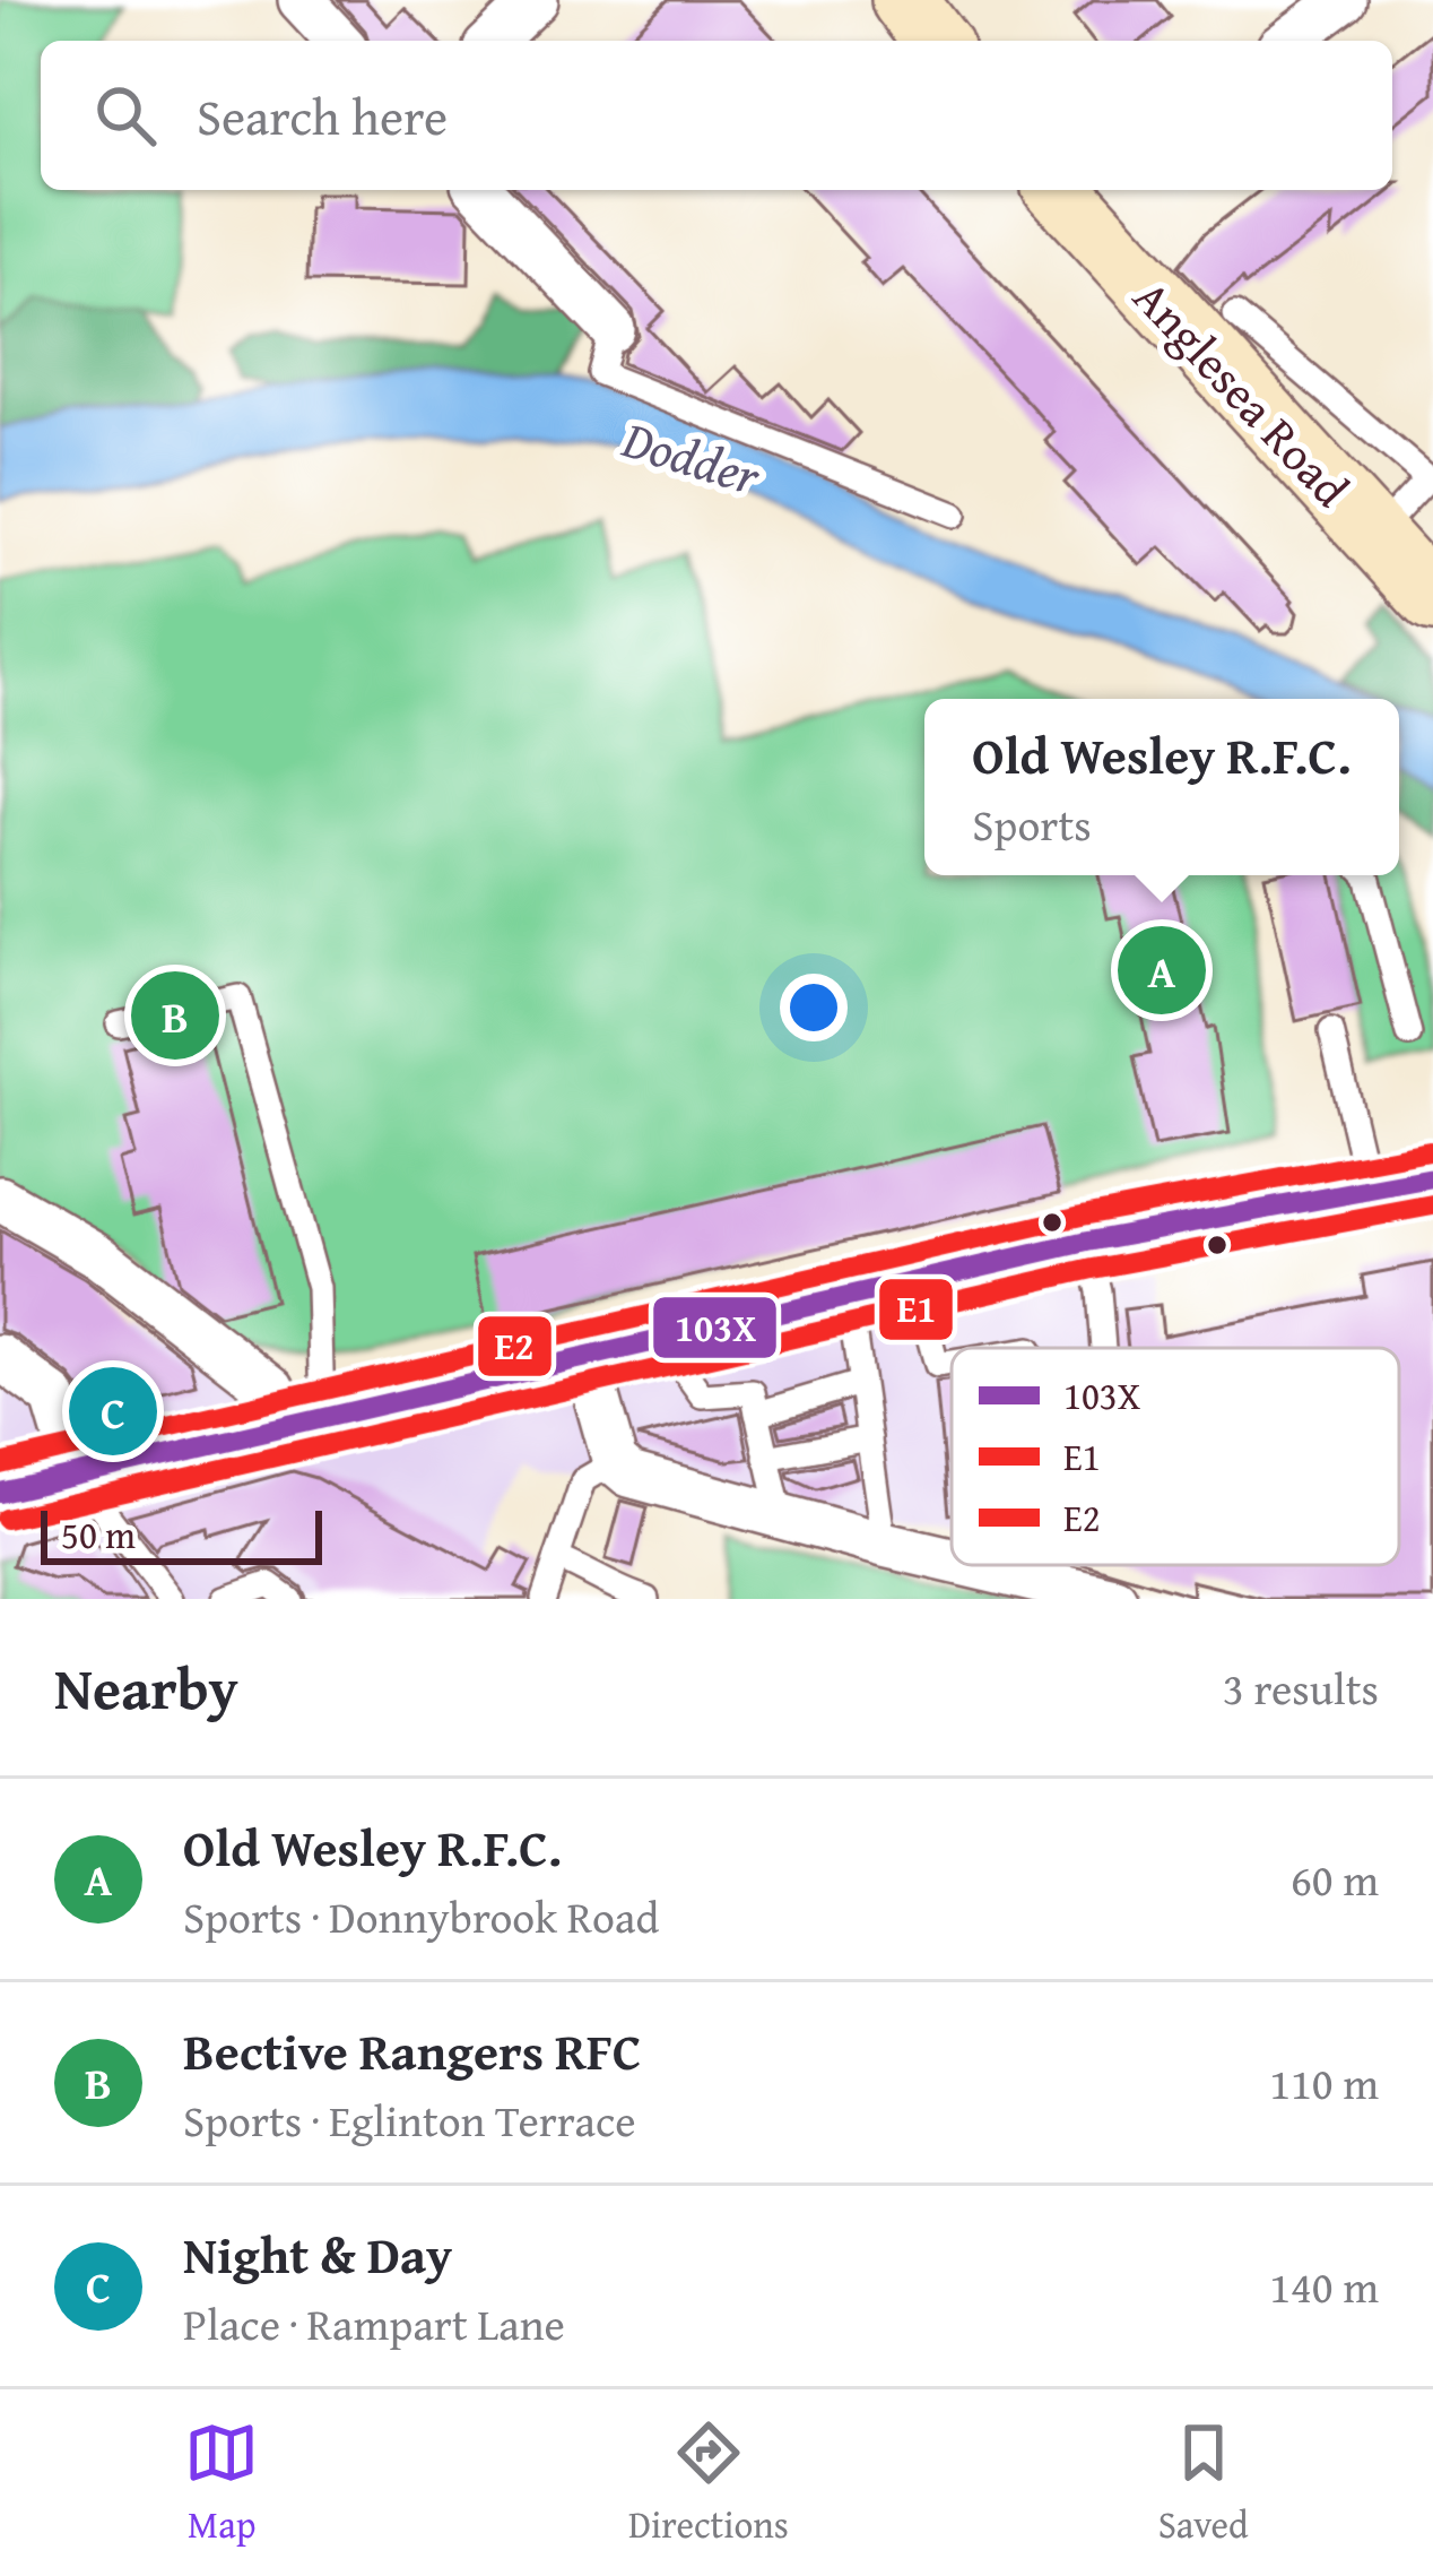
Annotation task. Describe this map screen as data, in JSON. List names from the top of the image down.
{
  "streets": {
    "main road": ["Anglesea Road"]
  },
  "water": ["Dodder"],
  "lines": ["transit line E2", "transit line 103X", "transit line E1"],
  "legend": ["103X", "E1", "E2"],
  "scale_bar": "50 m",
  "page": {
    "search": "Search here",
    "popup": ["Old Wesley R.F.C.", "Sports"],
    "pins": ["A", "B", "C"],
    "scale": "50 m",
    "heading": ["Nearby", "3 results"],
    "list": [
      {
        "mark": "A",
        "name": "Old Wesley R.F.C.",
        "note": "Sports · Donnybrook Road",
        "value": "60 m"
      },
      {
        "mark": "B",
        "name": "Bective Rangers RFC",
        "note": "Sports · Eglinton Terrace",
        "value": "110 m"
      },
      {
        "mark": "C",
        "name": "Night & Day",
        "note": "Place · Rampart Lane",
        "value": "140 m"
      }
    ],
    "nav": ["Map", "Directions", "Saved"]
  }
}
